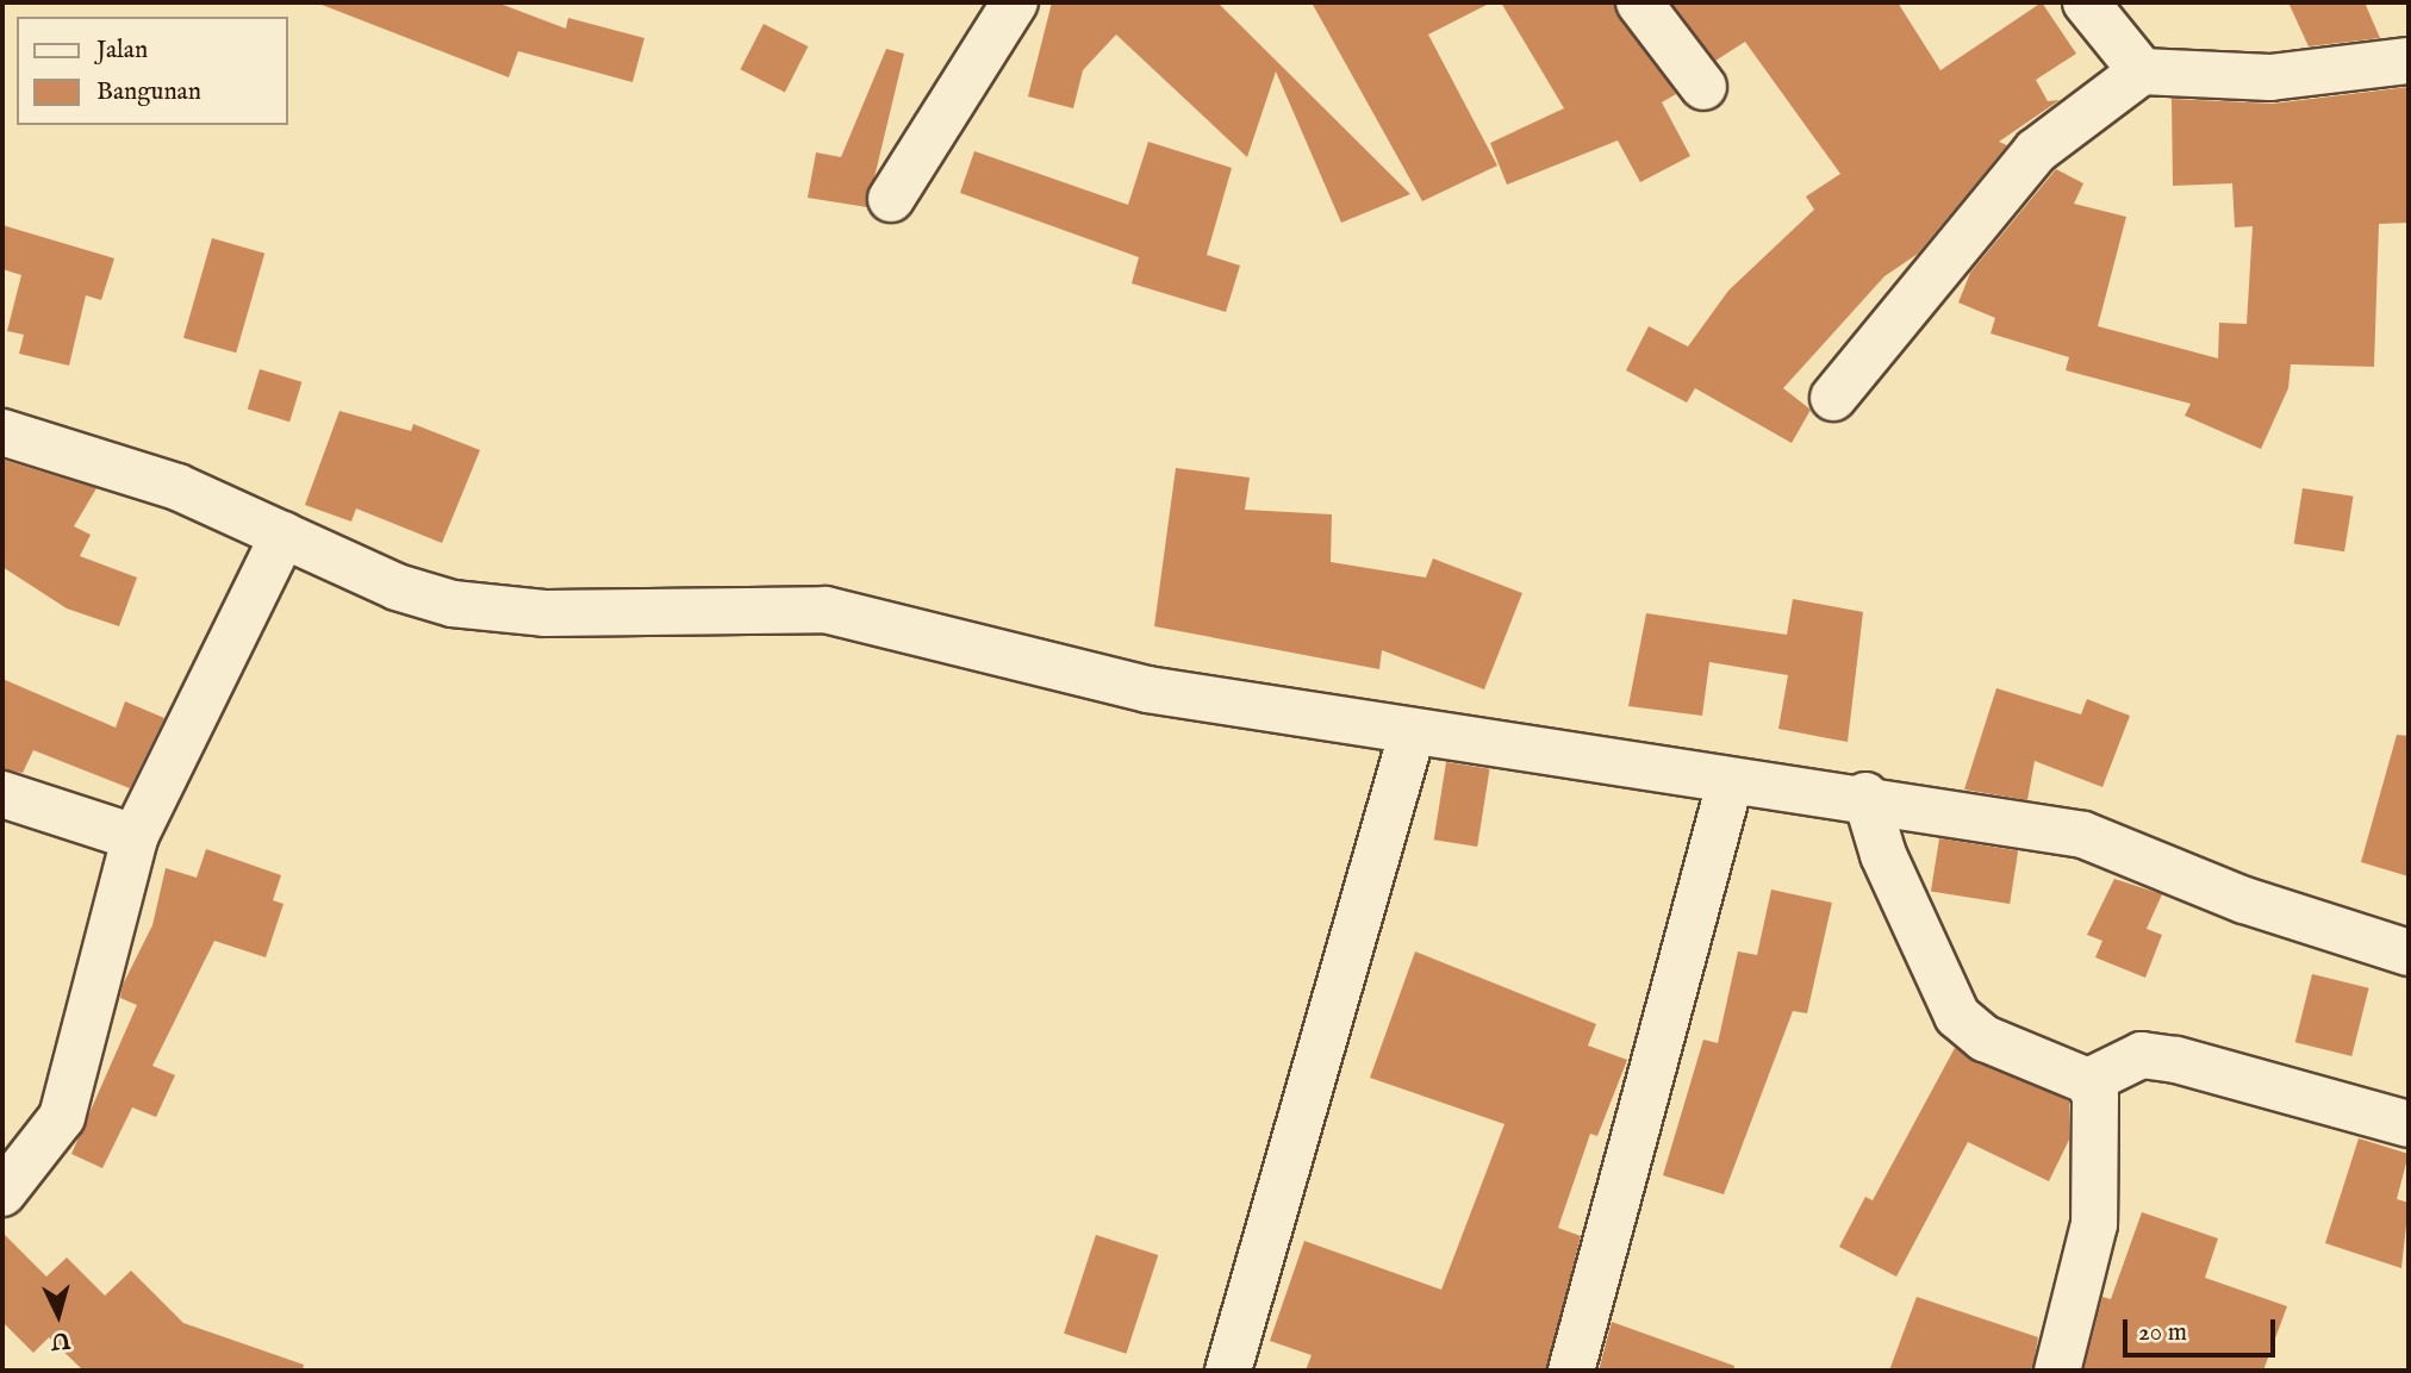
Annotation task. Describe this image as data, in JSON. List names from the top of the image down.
{
  "legend": ["Jalan", "Bangunan"],
  "scale_bar": "20 m",
  "north": "bottom"
}
